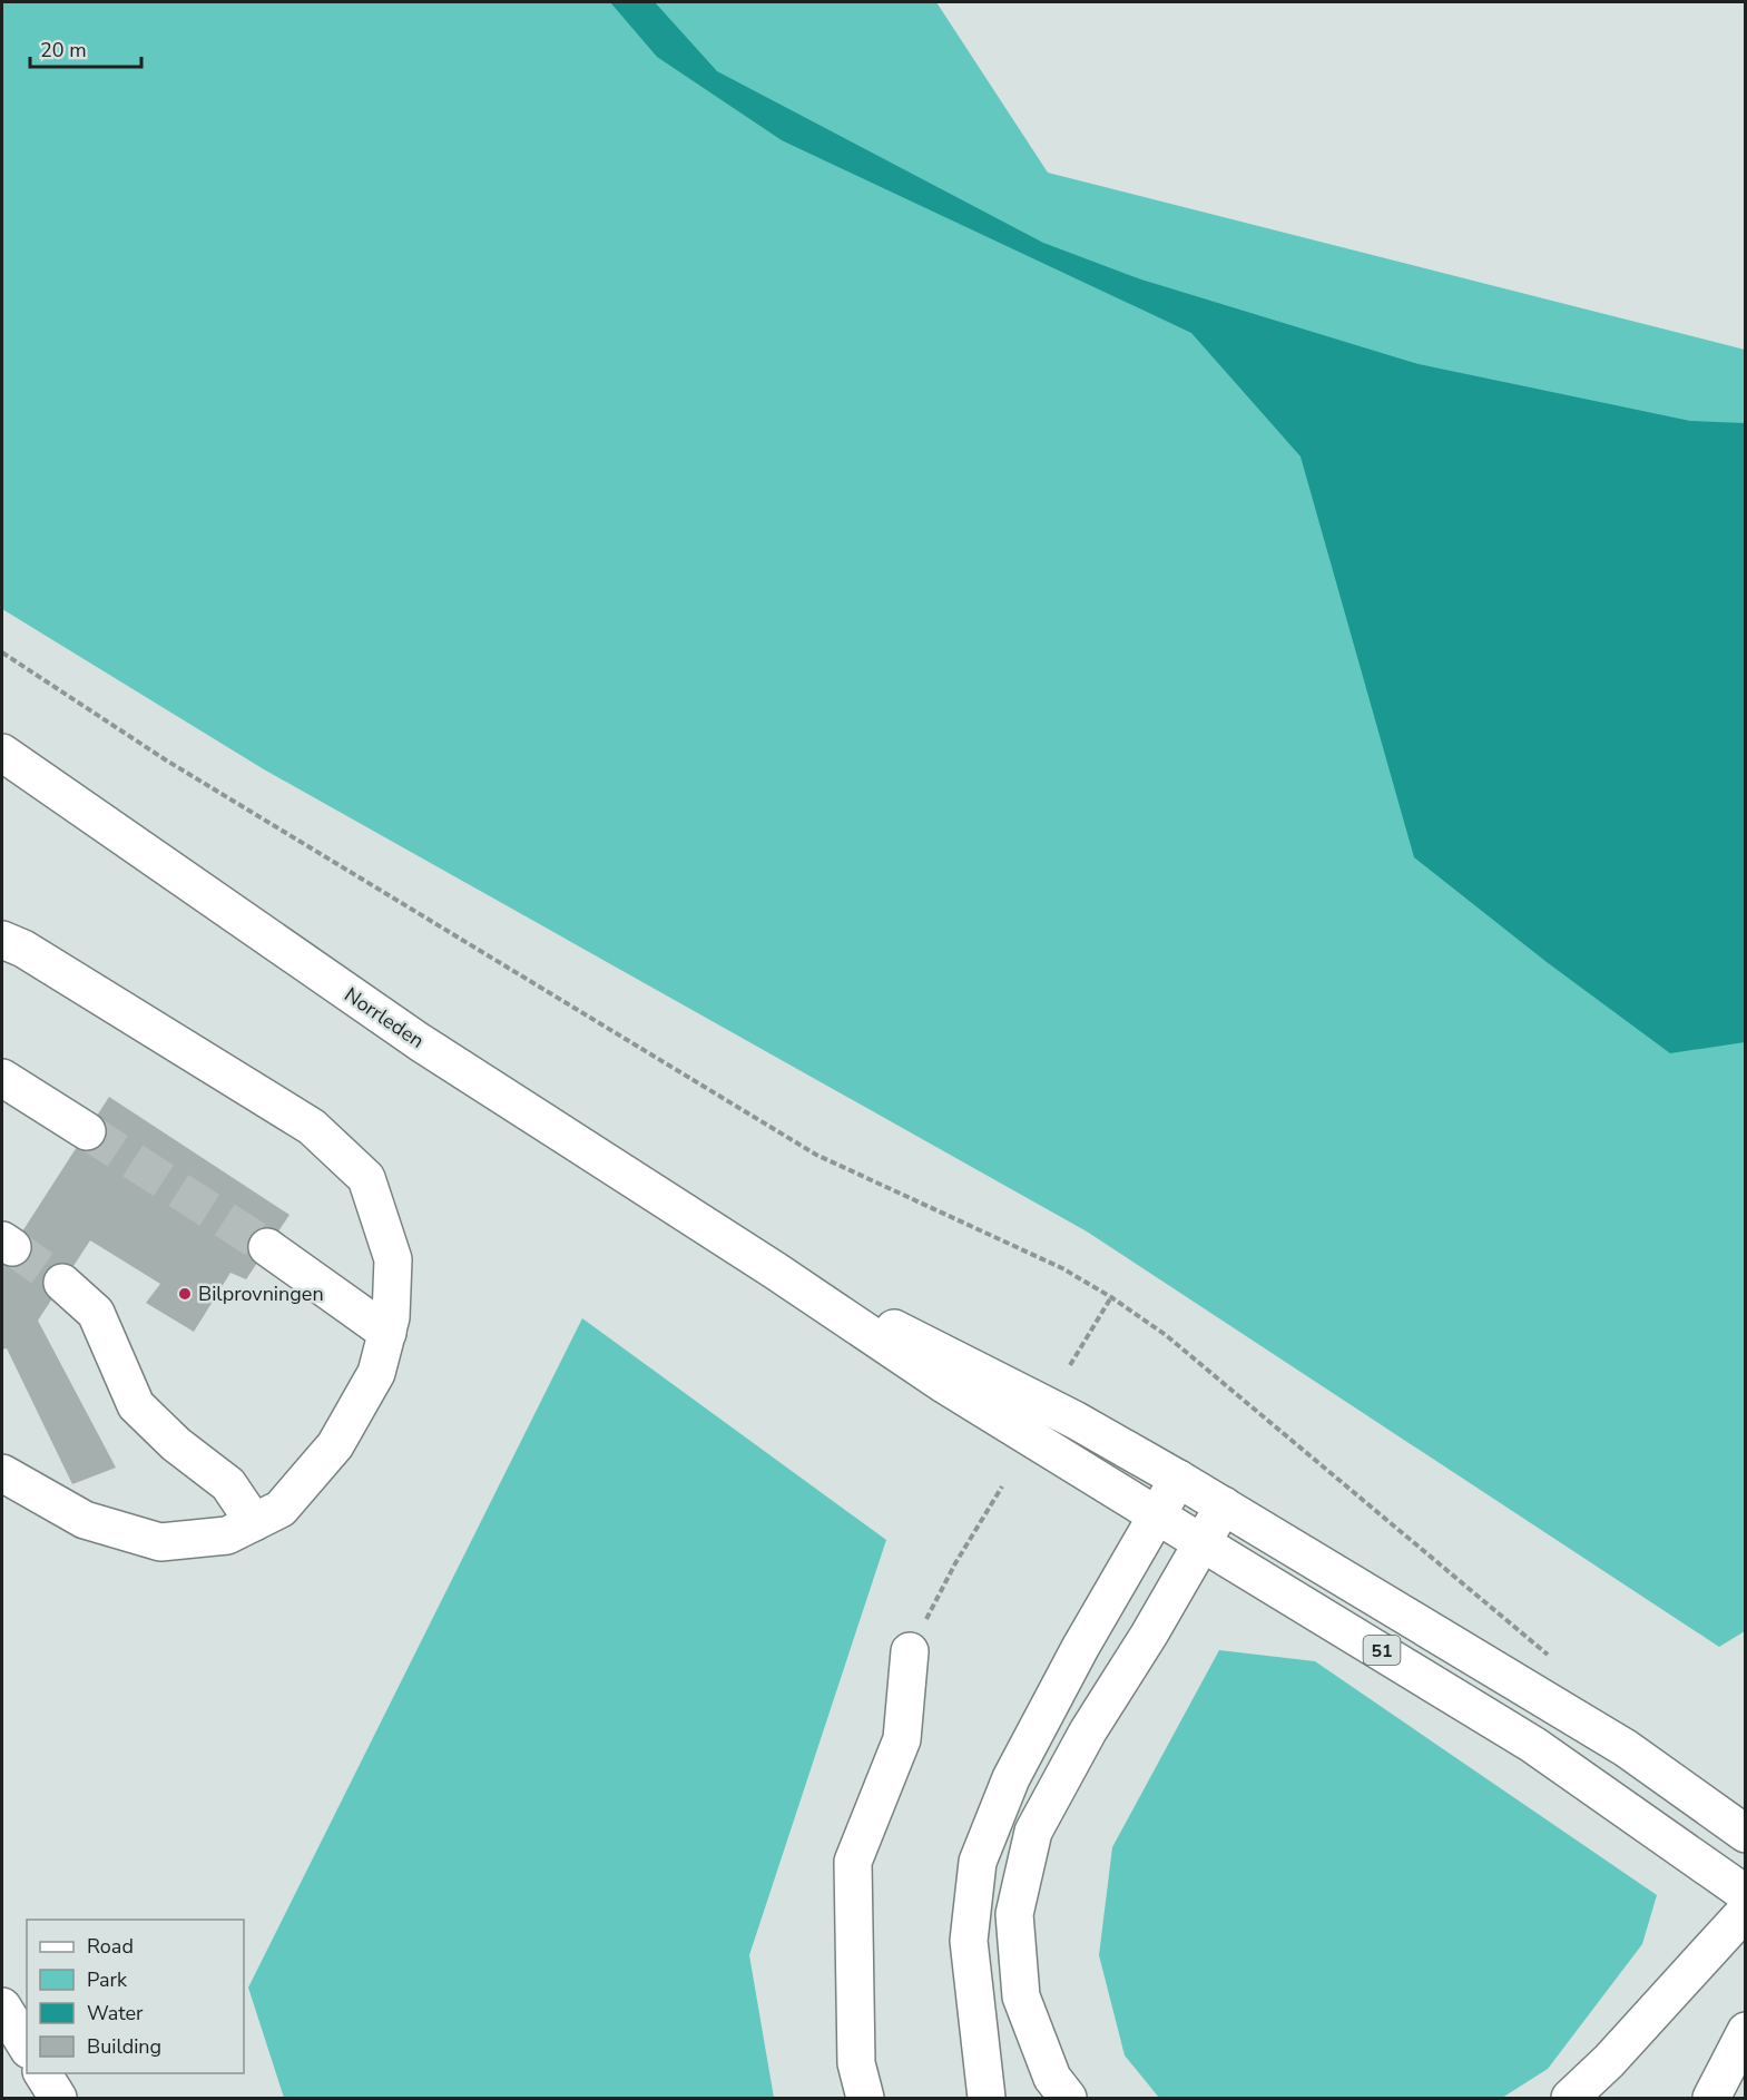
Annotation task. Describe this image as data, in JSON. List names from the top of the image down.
{
  "streets": {
    "main road": ["Norrleden", "51"]
  },
  "places": ["Bilprovningen"],
  "legend": [
    "Road",
    "Park",
    "Water",
    "Building"
  ],
  "scale_bar": "20 m"
}
